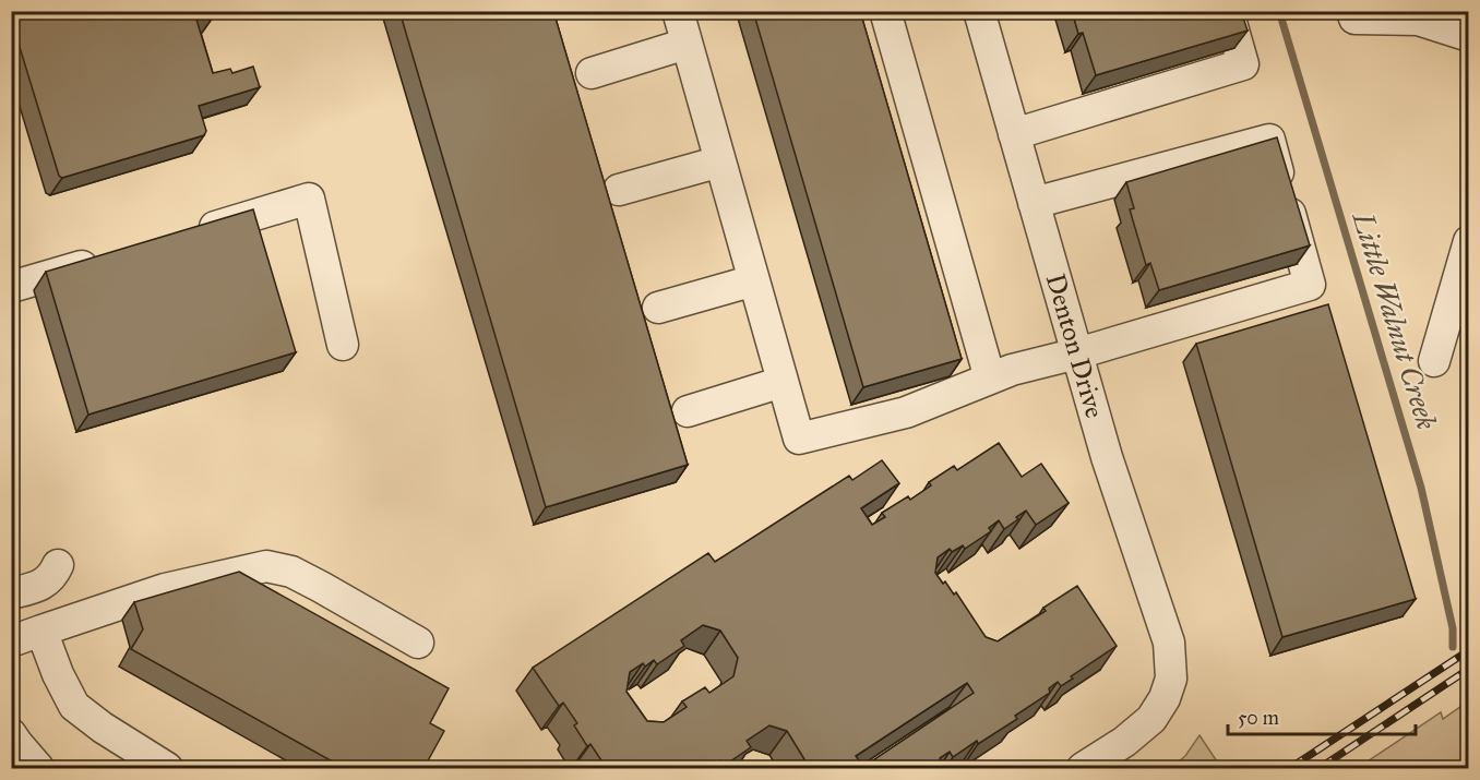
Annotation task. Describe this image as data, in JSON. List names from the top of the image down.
{
  "streets": {
    "street": ["Denton Drive"]
  },
  "water": ["Little Walnut Creek"],
  "scale_bar": "50 m"
}
